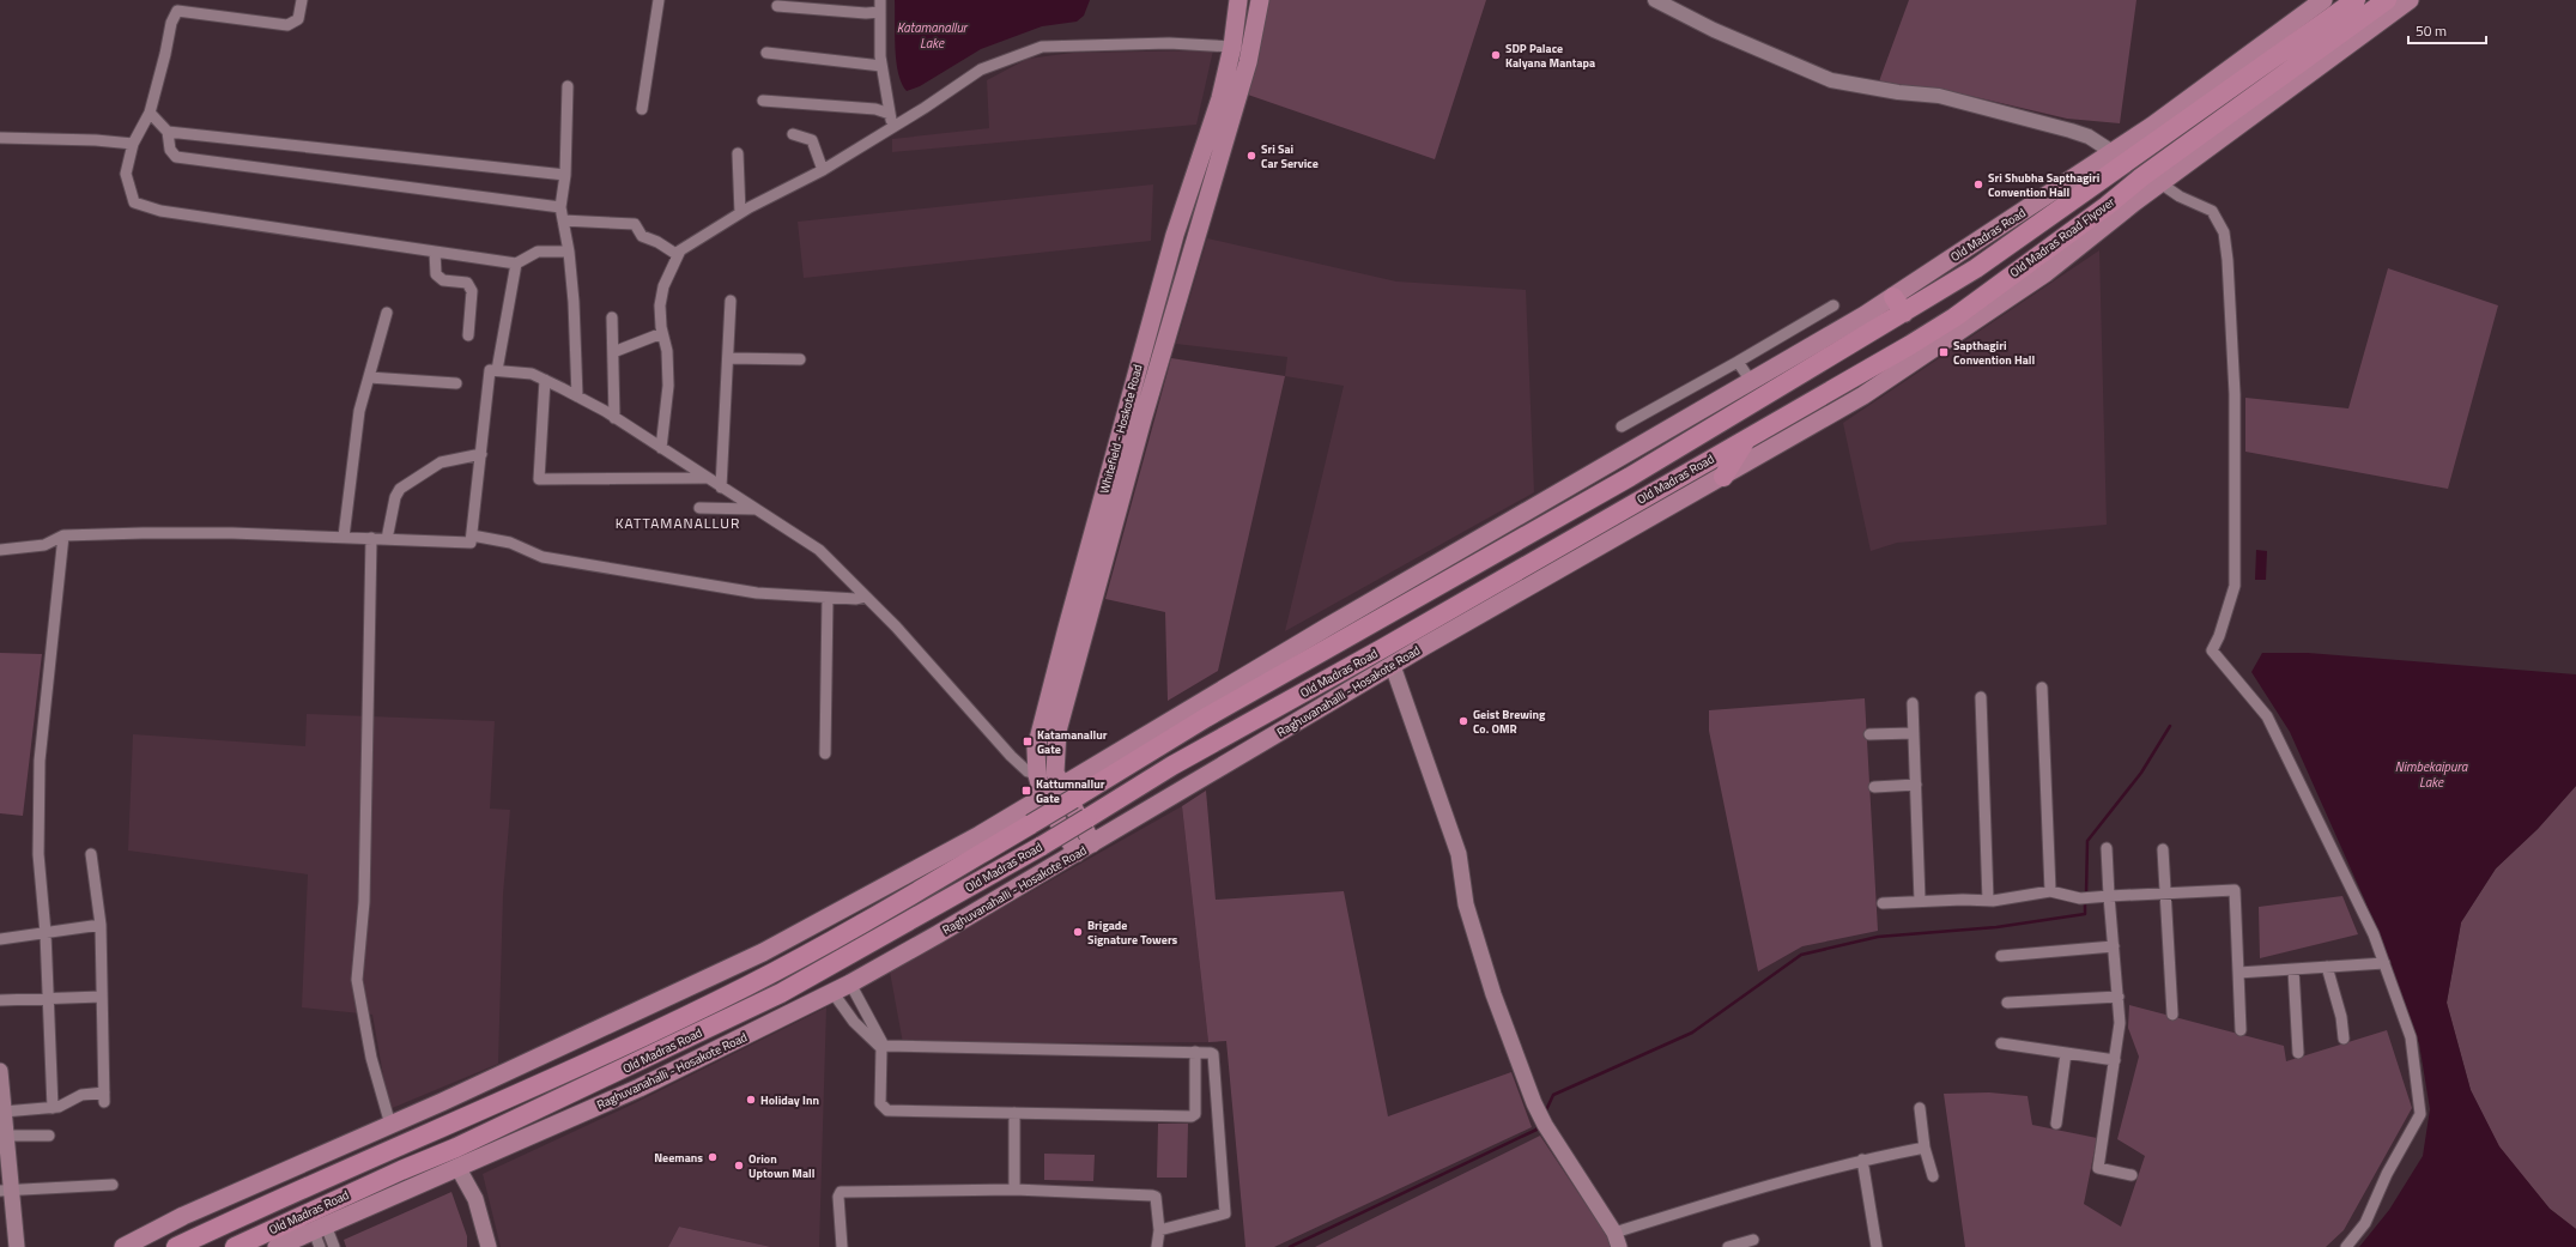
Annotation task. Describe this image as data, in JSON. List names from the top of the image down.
{
  "streets": {
    "highway": ["Old Madras Road", "Old Madras Road Flyover"],
    "main road": ["Whitefield - Hoskote Road", "Raghuvanahalli - Hosakote Road"]
  },
  "crossings": [
    ["Old Madras Road", "Old Madras Road Flyover"],
    ["Old Madras Road", "Whitefield - Hoskote Road"],
    ["Whitefield - Hoskote Road", "Raghuvanahalli - Hosakote Road"]
  ],
  "districts": ["KATTAMANALLUR"],
  "water": ["Katamanallur Lake", "Nimbekaipura Lake"],
  "places": {
    "other": [
      "SDP Palace Kalyana Mantapa",
      "Sri Sai Car Service",
      "Sri Shubha Sapthagiri Convention Hall",
      "Geist Brewing Co. OMR",
      "Brigade Signature Towers",
      "Holiday Inn",
      "Neemans",
      "Orion Uptown Mall"
    ],
    "transit": ["Sapthagiri Convention Hall", "Katamanallur Gate", "Kattumnallur Gate"]
  },
  "scale_bar": "50 m"
}
